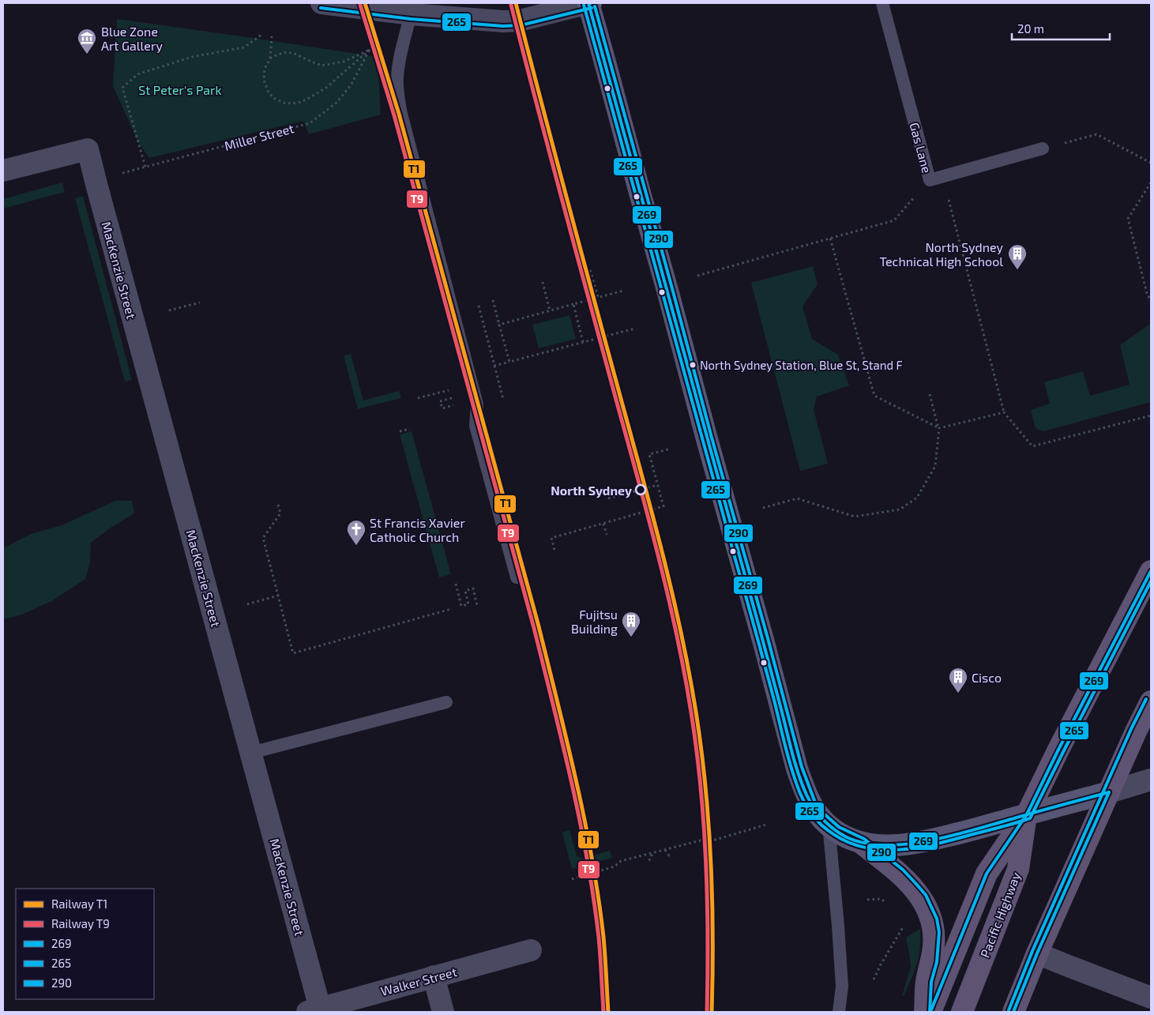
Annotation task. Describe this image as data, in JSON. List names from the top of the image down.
{
  "streets": {
    "main road": ["Pacific Highway"],
    "street": ["MacKenzie Street", "Walker Street"],
    "lane": ["Gas Lane"],
    "path": ["Miller Street"]
  },
  "crossings": [
    ["MacKenzie Street", "Walker Street"]
  ],
  "parks": ["St Peter's Park"],
  "places": {
    "museum": ["Blue Zone Art Gallery"],
    "building": ["North Sydney Technical High School", "Fujitsu Building", "Cisco"],
    "other": ["North Sydney Station, Blue St, Stand F", "North Sydney"],
    "church": ["St Francis Xavier Catholic Church"]
  },
  "lines": [
    "rail line T1",
    "transit line 269",
    "rail line T9",
    "transit line 265",
    "transit line 290"
  ],
  "legend": [
    "Railway T1",
    "Railway T9",
    "269",
    "265",
    "290"
  ],
  "scale_bar": "20 m"
}
